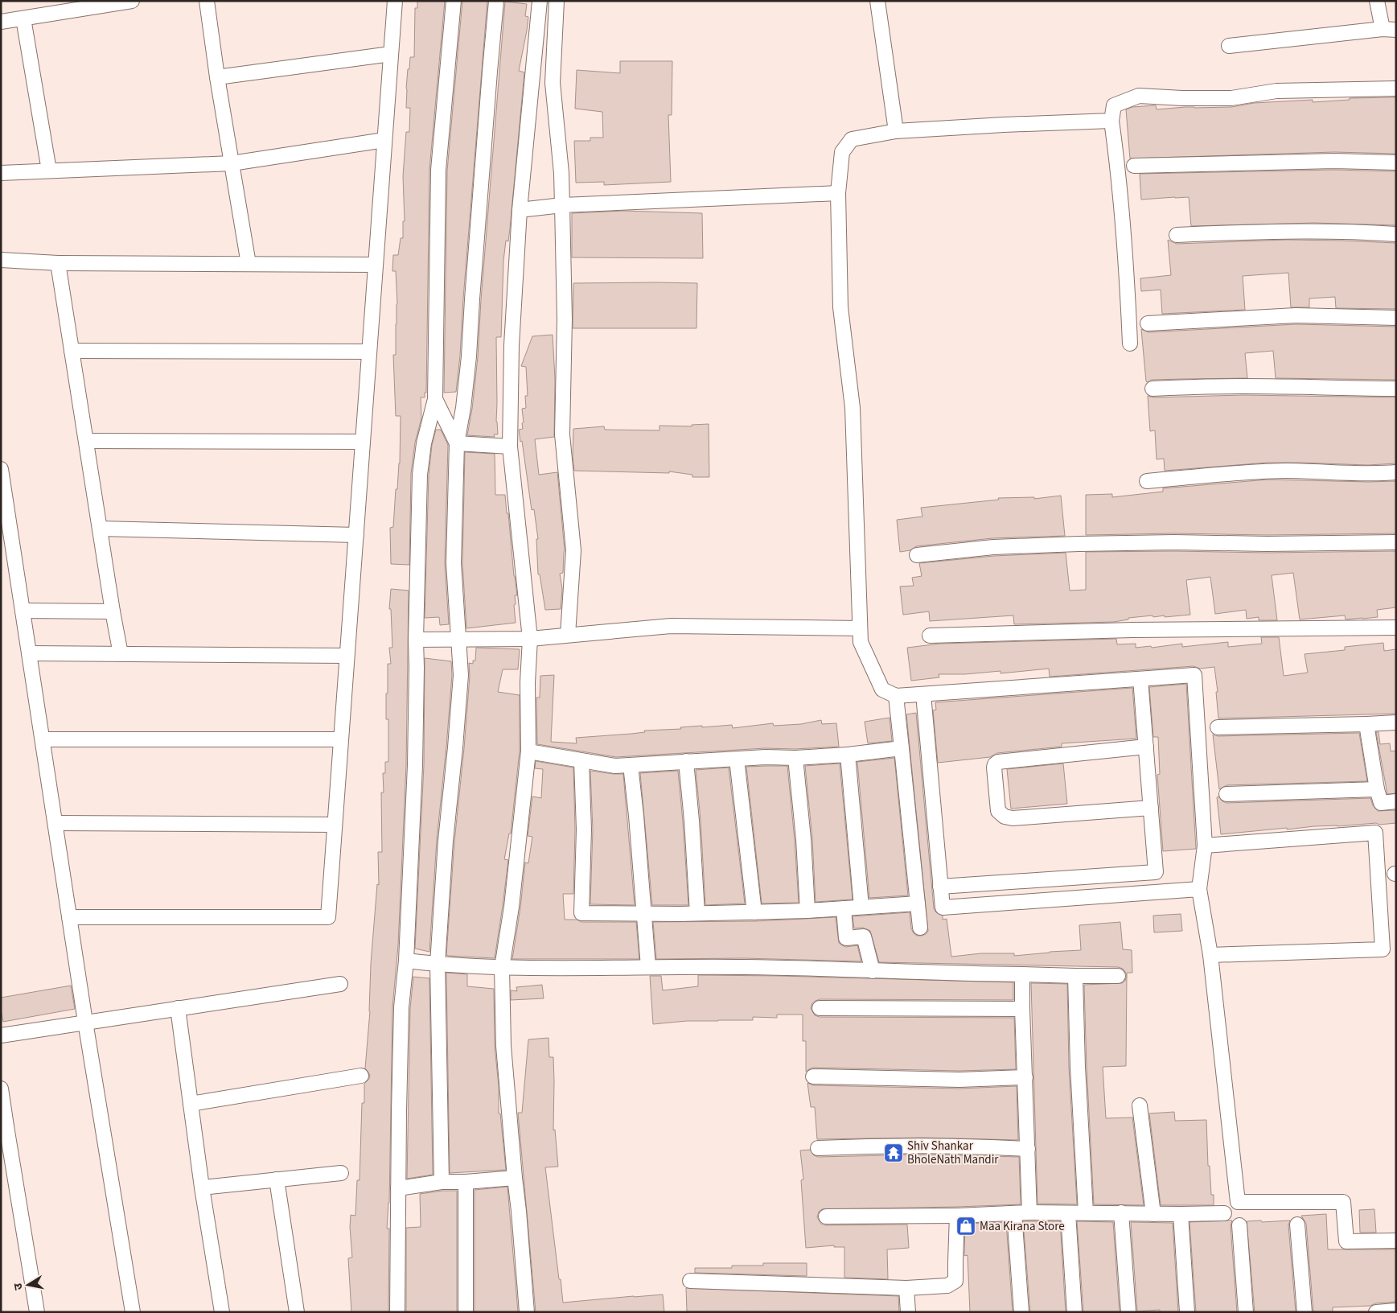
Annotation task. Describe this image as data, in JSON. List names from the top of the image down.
{
  "places": {
    "temple": ["Shiv Shankar BholeNath Mandir"],
    "shop": ["Maa Kirana Store"]
  },
  "north": "left"
}
